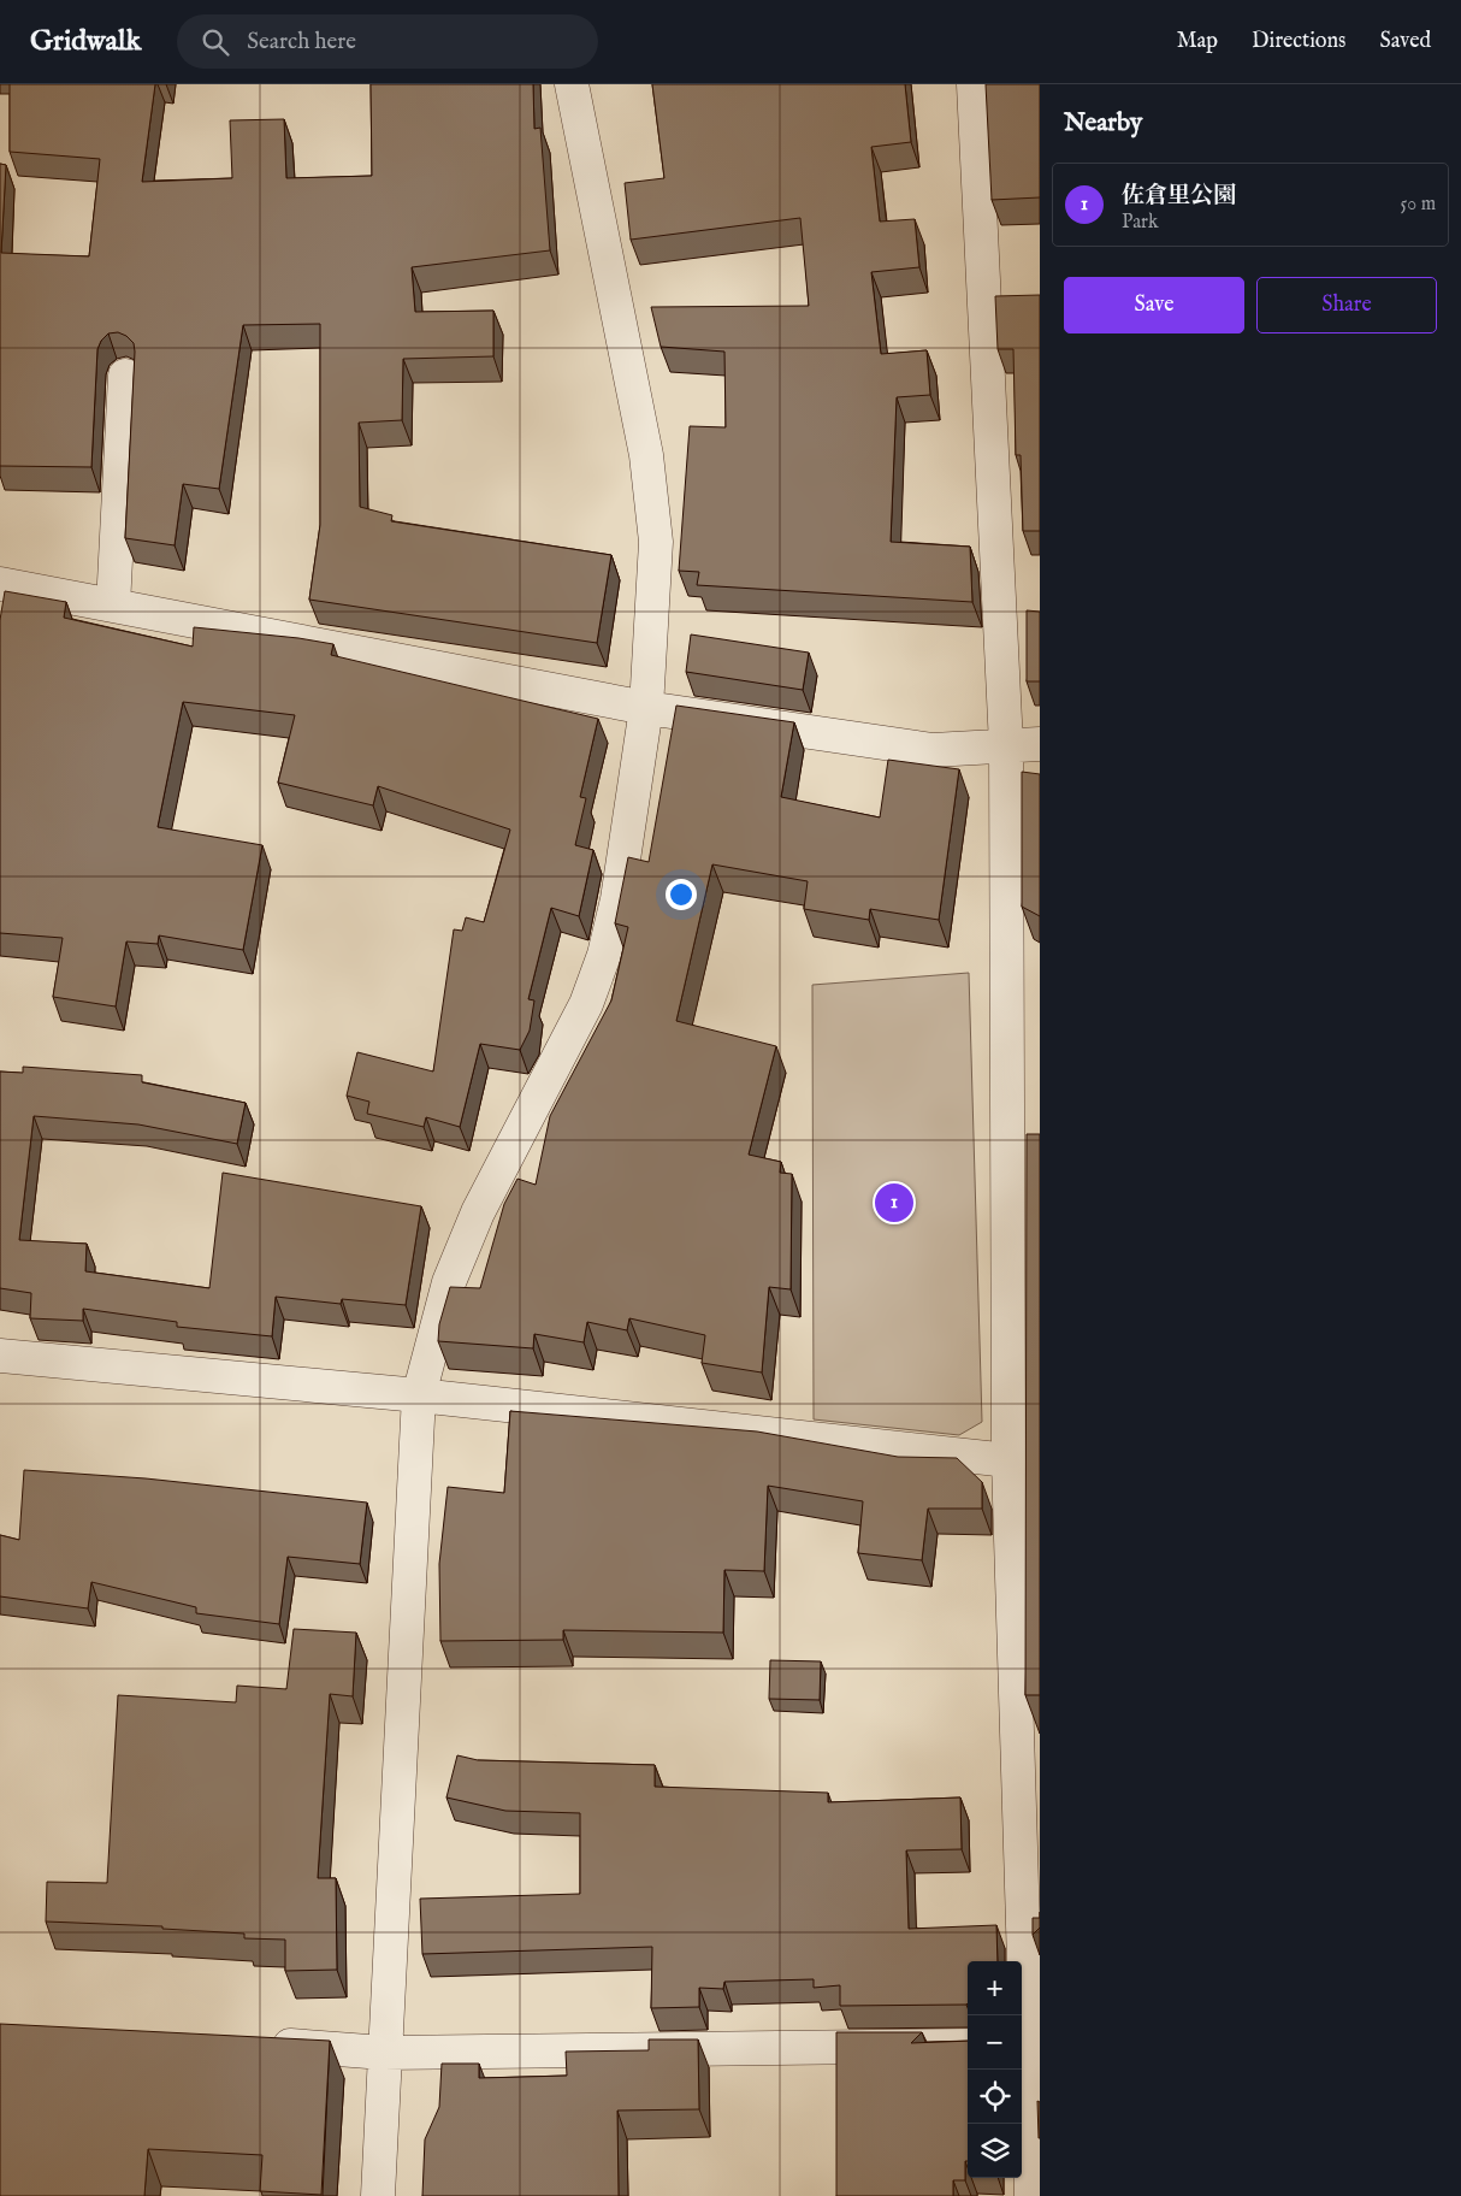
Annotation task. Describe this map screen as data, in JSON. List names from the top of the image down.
{
  "page": {
    "header": "Gridwalk",
    "search": "Search here",
    "nav": ["Map", "Directions", "Saved"],
    "heading": "Nearby",
    "list": [
      {
        "mark": "1",
        "name": "佐倉里公園",
        "note": "Park",
        "value": "50 m"
      }
    ],
    "buttons": ["Save", "Share"],
    "pins": "1",
    "map_buttons": ["+", "−"]
  }
}
